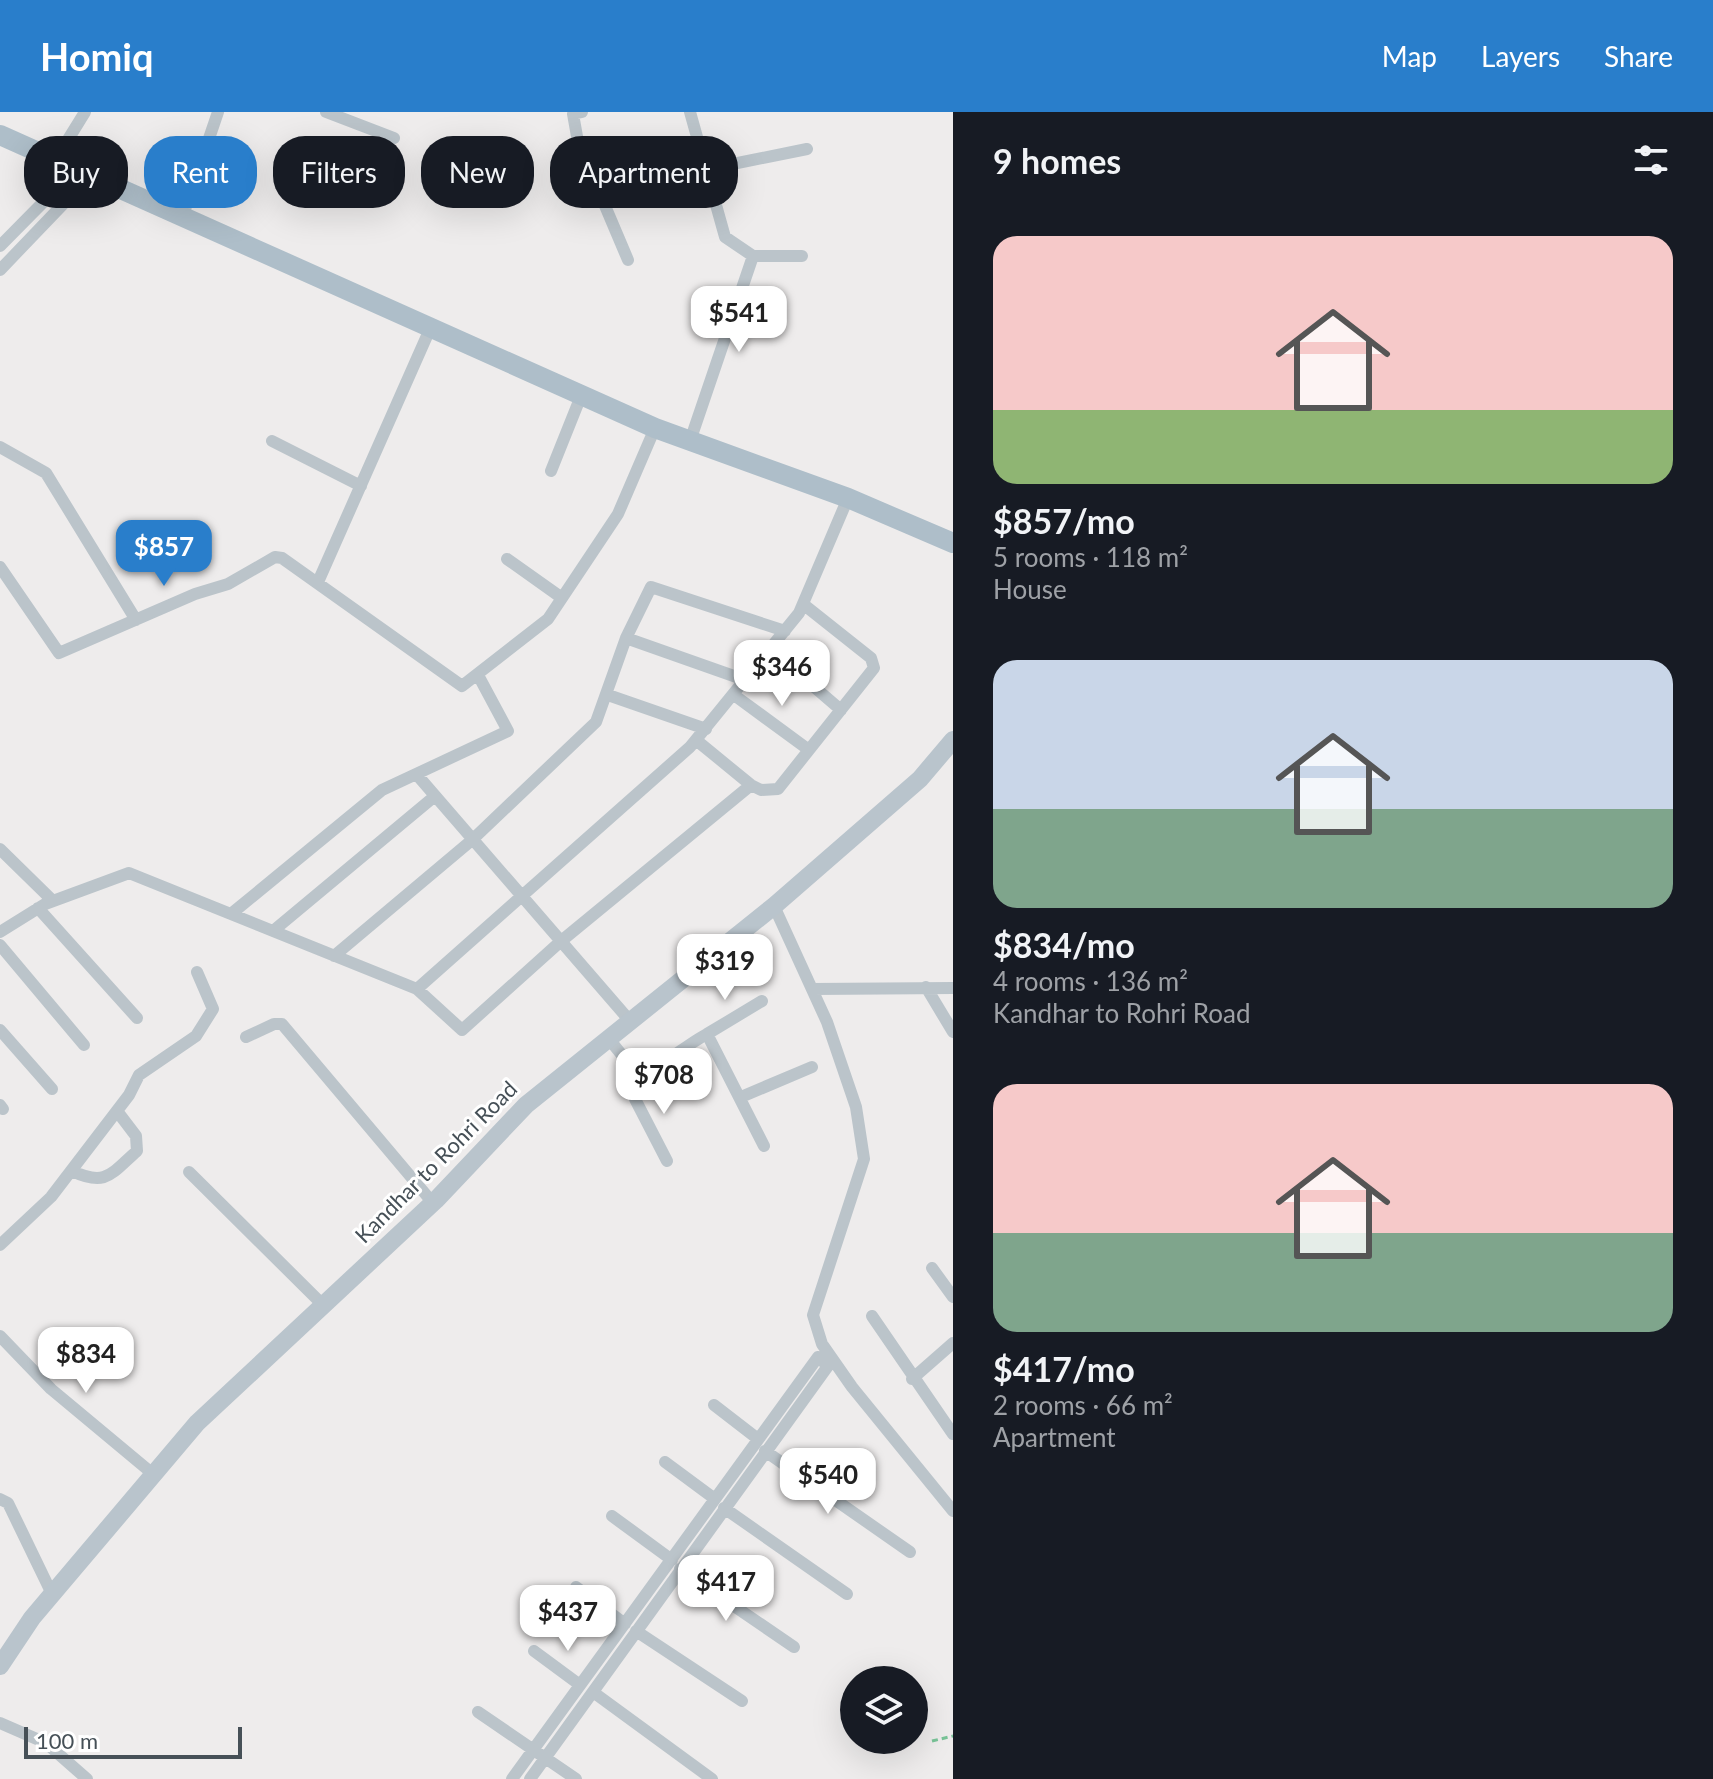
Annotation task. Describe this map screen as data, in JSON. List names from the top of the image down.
{
  "streets": {
    "street": ["Kandhar to Rohri Road"]
  },
  "scale_bar": "100 m",
  "page": {
    "header": "Homiq",
    "nav": ["Map", "Layers", "Share"],
    "heading": "9 homes",
    "chip": [
      "Buy",
      "Rent",
      "Filters",
      "New",
      "Apartment"
    ],
    "list": [
      {
        "name": "$857/mo",
        "note": "5 rooms · 118 m² · House"
      },
      {
        "name": "$834/mo",
        "note": "4 rooms · 136 m² · Kandhar to Rohri Road"
      },
      {
        "name": "$417/mo",
        "note": "2 rooms · 66 m² · Apartment"
      }
    ],
    "price": [
      "$541",
      "$857",
      "$346",
      "$319",
      "$708",
      "$834",
      "$540",
      "$417",
      "$437"
    ],
    "scale": "100 m"
  }
}
